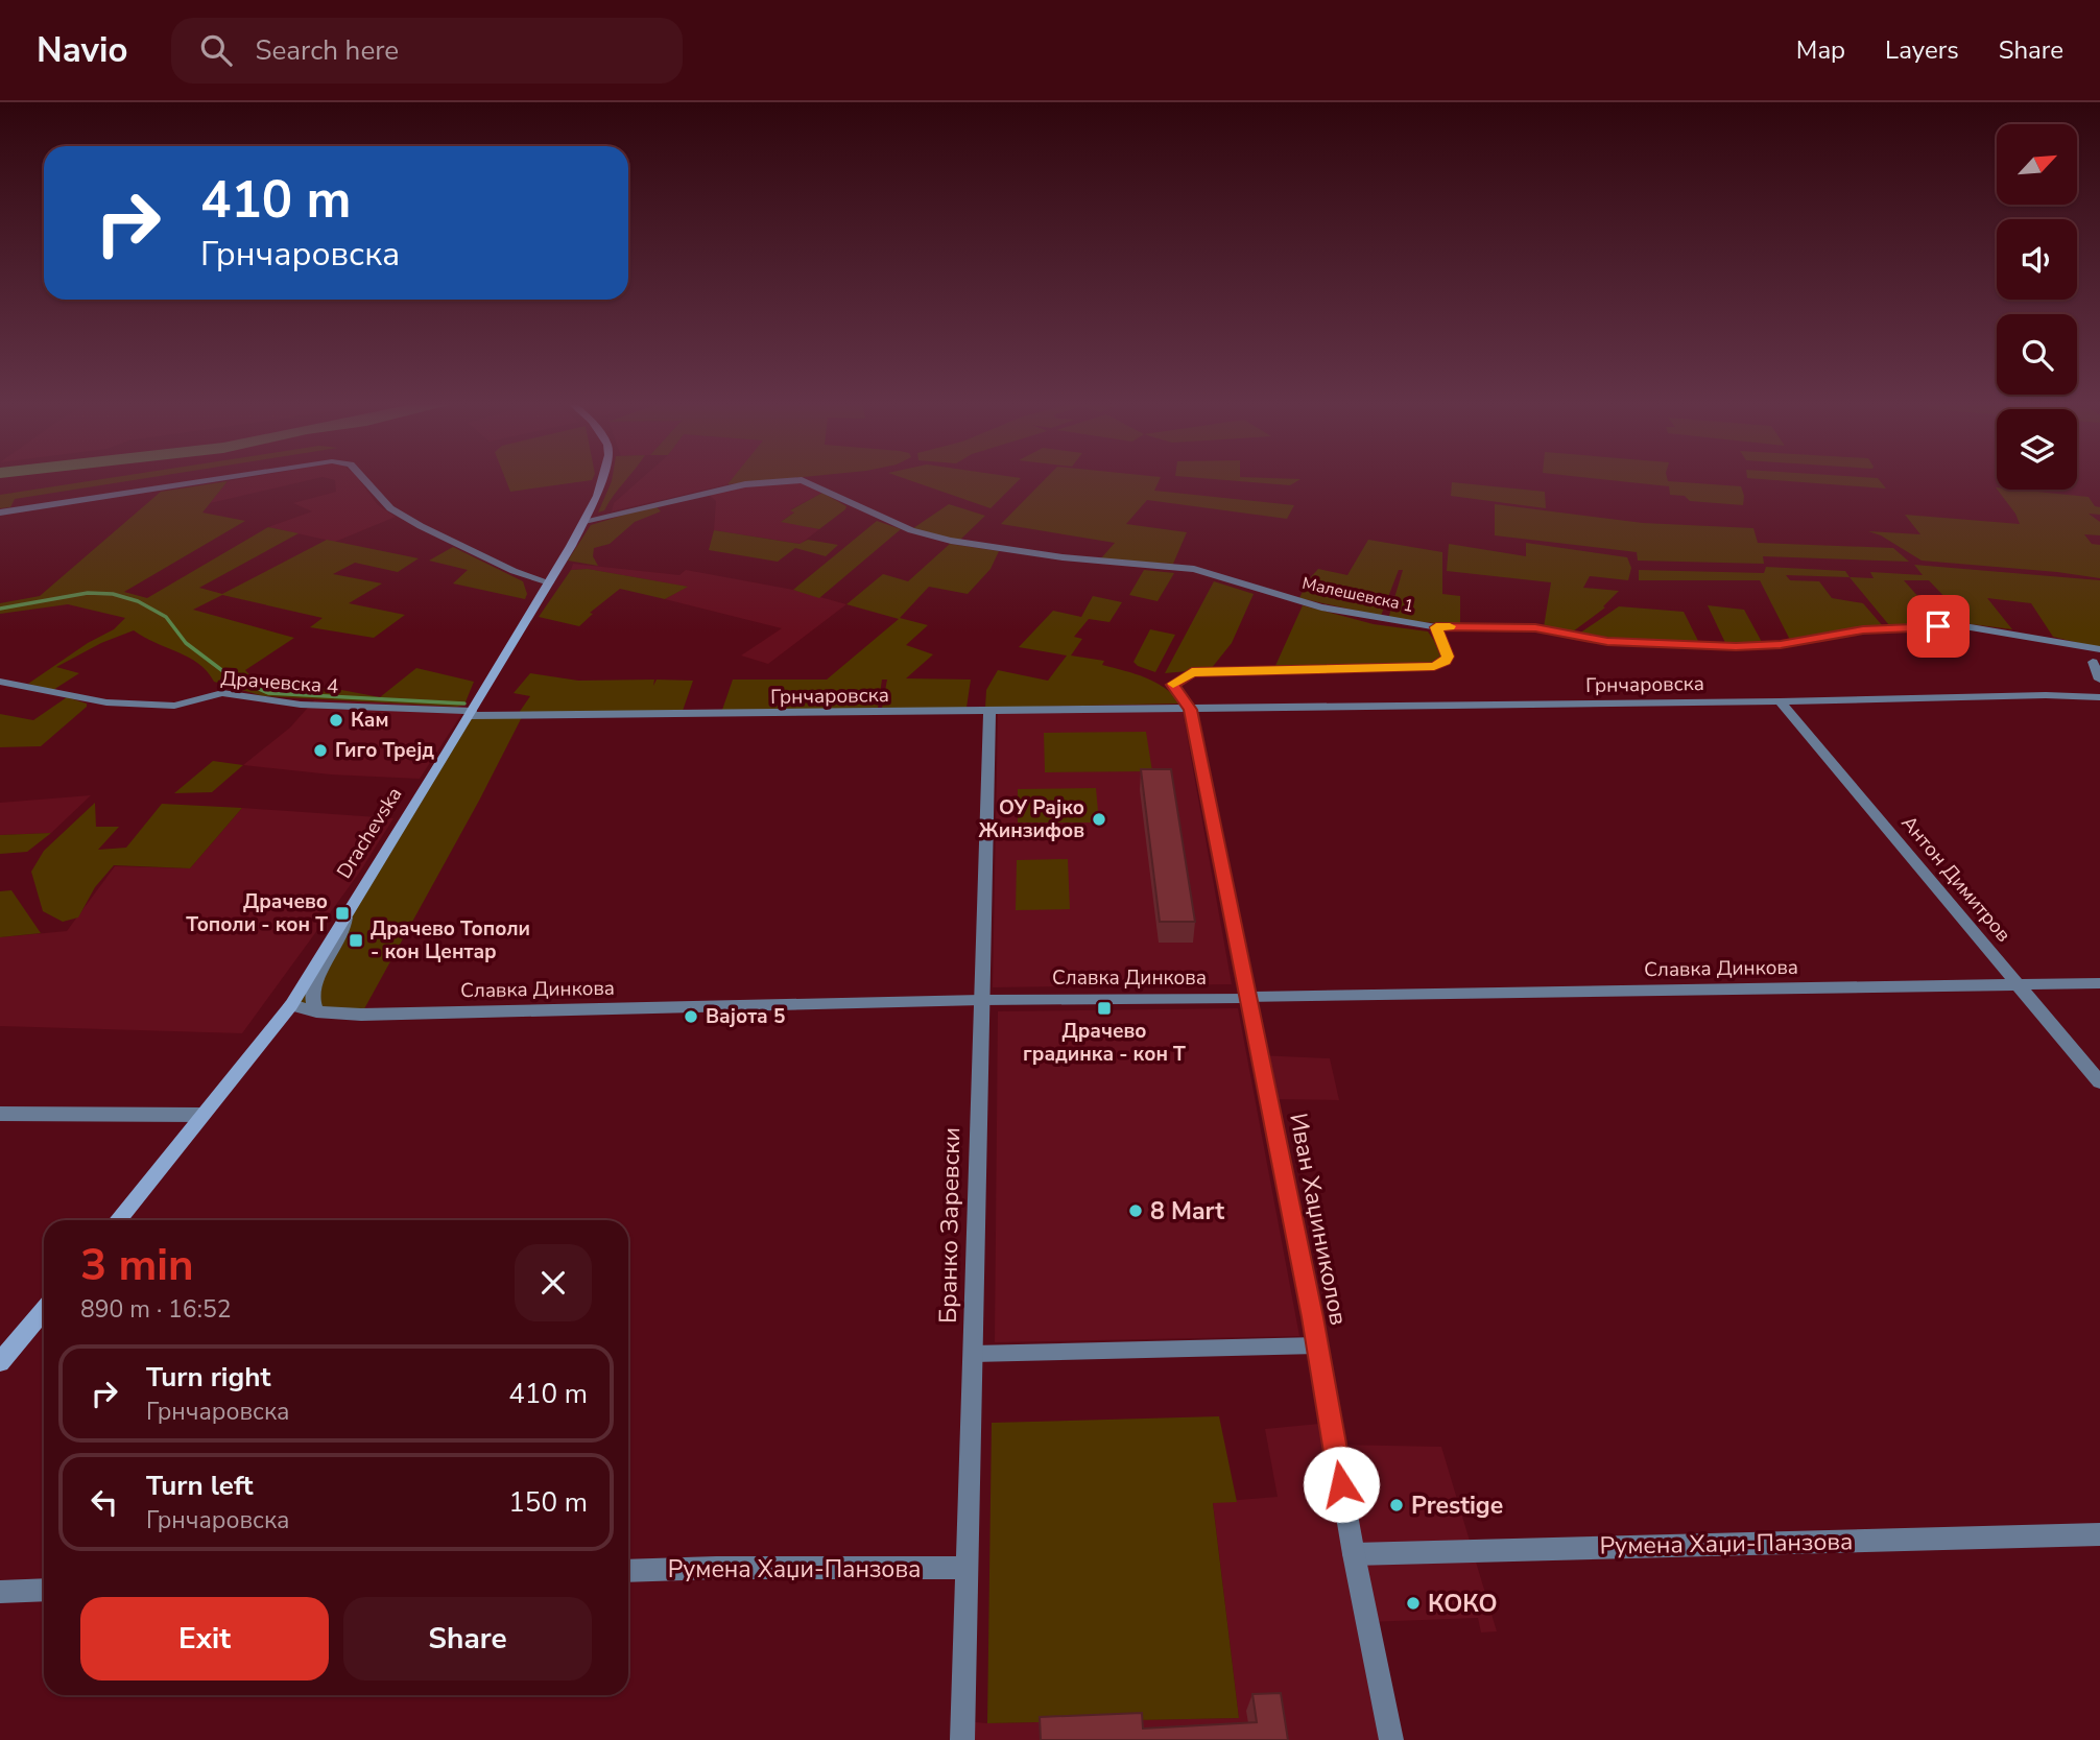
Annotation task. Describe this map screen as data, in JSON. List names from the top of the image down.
{
  "streets": {
    "main road": ["Drachevska"],
    "street": [
      "Малешевска 1",
      "Драчевска 4",
      "Грнчаровска",
      "Антон Димитров",
      "Славка Динкова",
      "Иван Хаџиниколов",
      "Бранко Заревски",
      "Румена Хаџи-Панзова"
    ]
  },
  "crossings": [
    ["Малешевска 1", "Drachevska"],
    ["Драчевска 4", "Грнчаровска"],
    ["Драчевска 4", "Drachevska"],
    ["Грнчаровска", "Drachevska"],
    ["Грнчаровска", "Антон Димитров"],
    ["Грнчаровска", "Иван Хаџиниколов"],
    ["Грнчаровска", "Бранко Заревски"],
    ["Drachevska", "Славка Динкова"],
    ["Антон Димитров", "Славка Динкова"],
    ["Славка Динкова", "Иван Хаџиниколов"],
    ["Славка Динкова", "Бранко Заревски"],
    ["Иван Хаџиниколов", "Румена Хаџи-Панзова"],
    ["Бранко Заревски", "Румена Хаџи-Панзова"]
  ],
  "places": {
    "other": [
      "Кам",
      "Гиго Трејд",
      "ОУ Рајко Жинзифов",
      "Вајота 5",
      "8 Mart",
      "Prestige",
      "КОКО"
    ],
    "transit": ["Драчево Тополи - кон Т", "Драчево Тополи - кон Центар", "Драчево градинка - кон Т"]
  },
  "north": "top right",
  "page": {
    "header": "Navio",
    "search": "Search here",
    "nav": ["Map", "Layers", "Share"],
    "turn": ["410 m", "Грнчаровска"],
    "heading": ["3 min", "890 m · 16:52"],
    "list": [
      {
        "name": "Turn right",
        "note": "Грнчаровска",
        "value": "410 m"
      },
      {
        "name": "Turn left",
        "note": "Грнчаровска",
        "value": "150 m"
      }
    ],
    "buttons": ["Exit", "Share"]
  }
}
